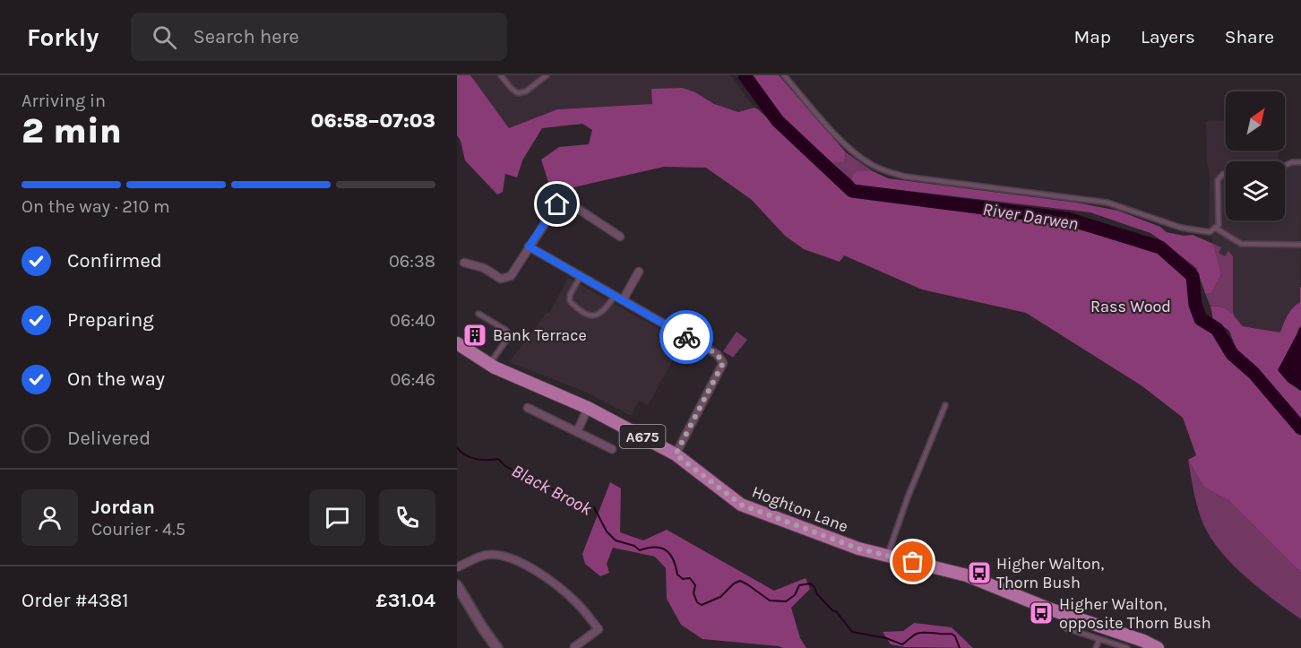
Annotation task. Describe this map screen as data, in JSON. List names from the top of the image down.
{
  "streets": {
    "main road": ["A675", "Hoghton Lane"]
  },
  "water": ["River Darwen", "Black Brook"],
  "parks": ["Rass Wood"],
  "places": {
    "building": ["Bank Terrace"],
    "bus stop": ["Higher Walton, Thorn Bush", "Higher Walton, opposite Thorn Bush"]
  },
  "north": "top right",
  "page": {
    "header": "Forkly",
    "search": "Search here",
    "nav": ["Map", "Layers", "Share"],
    "heading": ["2 min", "Arriving in", "06:58–07:03"],
    "panel": [
      "Jordan",
      "Courier · 4.5",
      "Order #4381",
      "£31.04"
    ],
    "bar": "On the way · 210 m",
    "list": [
      ["Confirmed", "06:38"],
      ["Preparing", "06:40"],
      ["On the way", "06:46"],
      "Delivered"
    ]
  }
}
